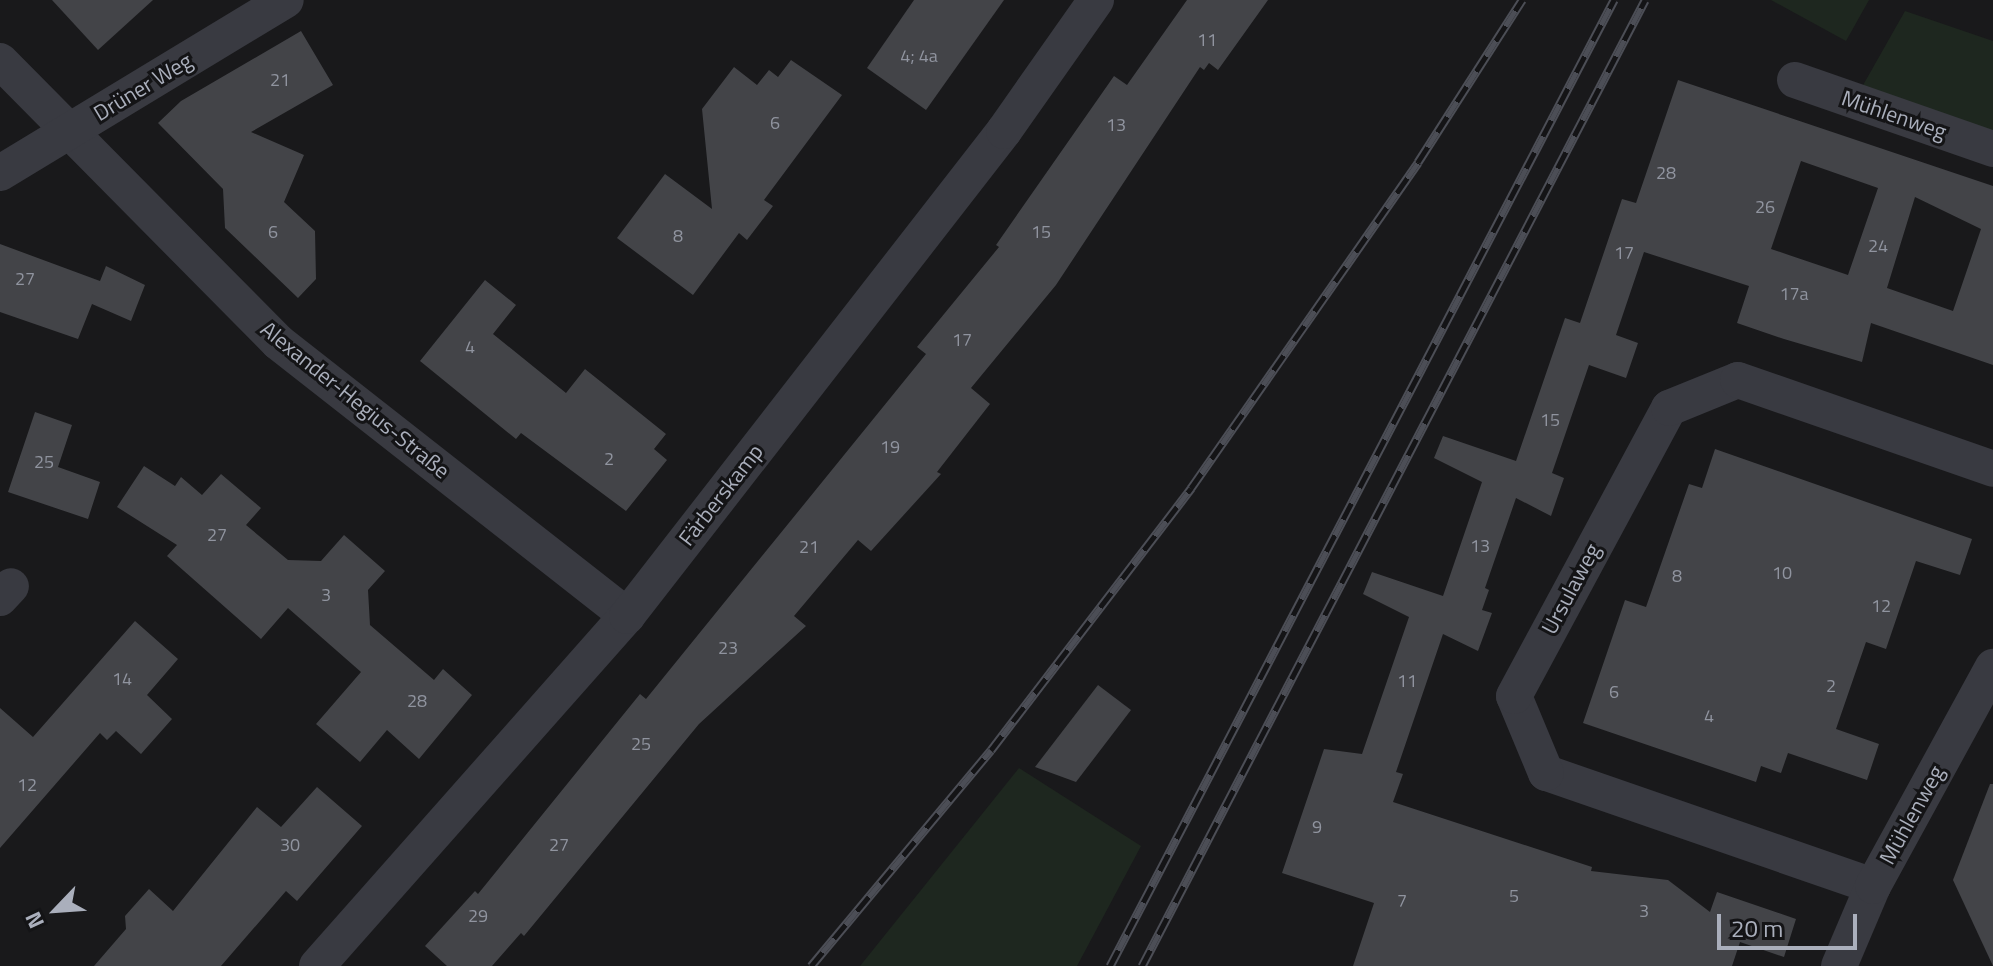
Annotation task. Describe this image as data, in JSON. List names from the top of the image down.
{
  "streets": {
    "street": [
      "Drüner Weg",
      "Mühlenweg",
      "Alexander-Hegius-Straße",
      "Färberskamp",
      "Ursulaweg"
    ]
  },
  "crossings": [
    ["Drüner Weg", "Alexander-Hegius-Straße"],
    ["Mühlenweg", "Ursulaweg"],
    ["Alexander-Hegius-Straße", "Färberskamp"]
  ],
  "house_numbers": [
    "11",
    "4; 4a",
    "21",
    "6",
    "13",
    "28",
    "26",
    "6",
    "15",
    "8",
    "24",
    "17",
    "27",
    "17a",
    "17",
    "4",
    "15",
    "19",
    "2",
    "25",
    "27",
    "13",
    "21",
    "10",
    "8",
    "3",
    "12",
    "23",
    "14",
    "11",
    "2",
    "6",
    "28",
    "4",
    "25",
    "12",
    "9",
    "30",
    "27",
    "5",
    "7",
    "3",
    "29"
  ],
  "scale_bar": "20 m",
  "north": "bottom left"
}
